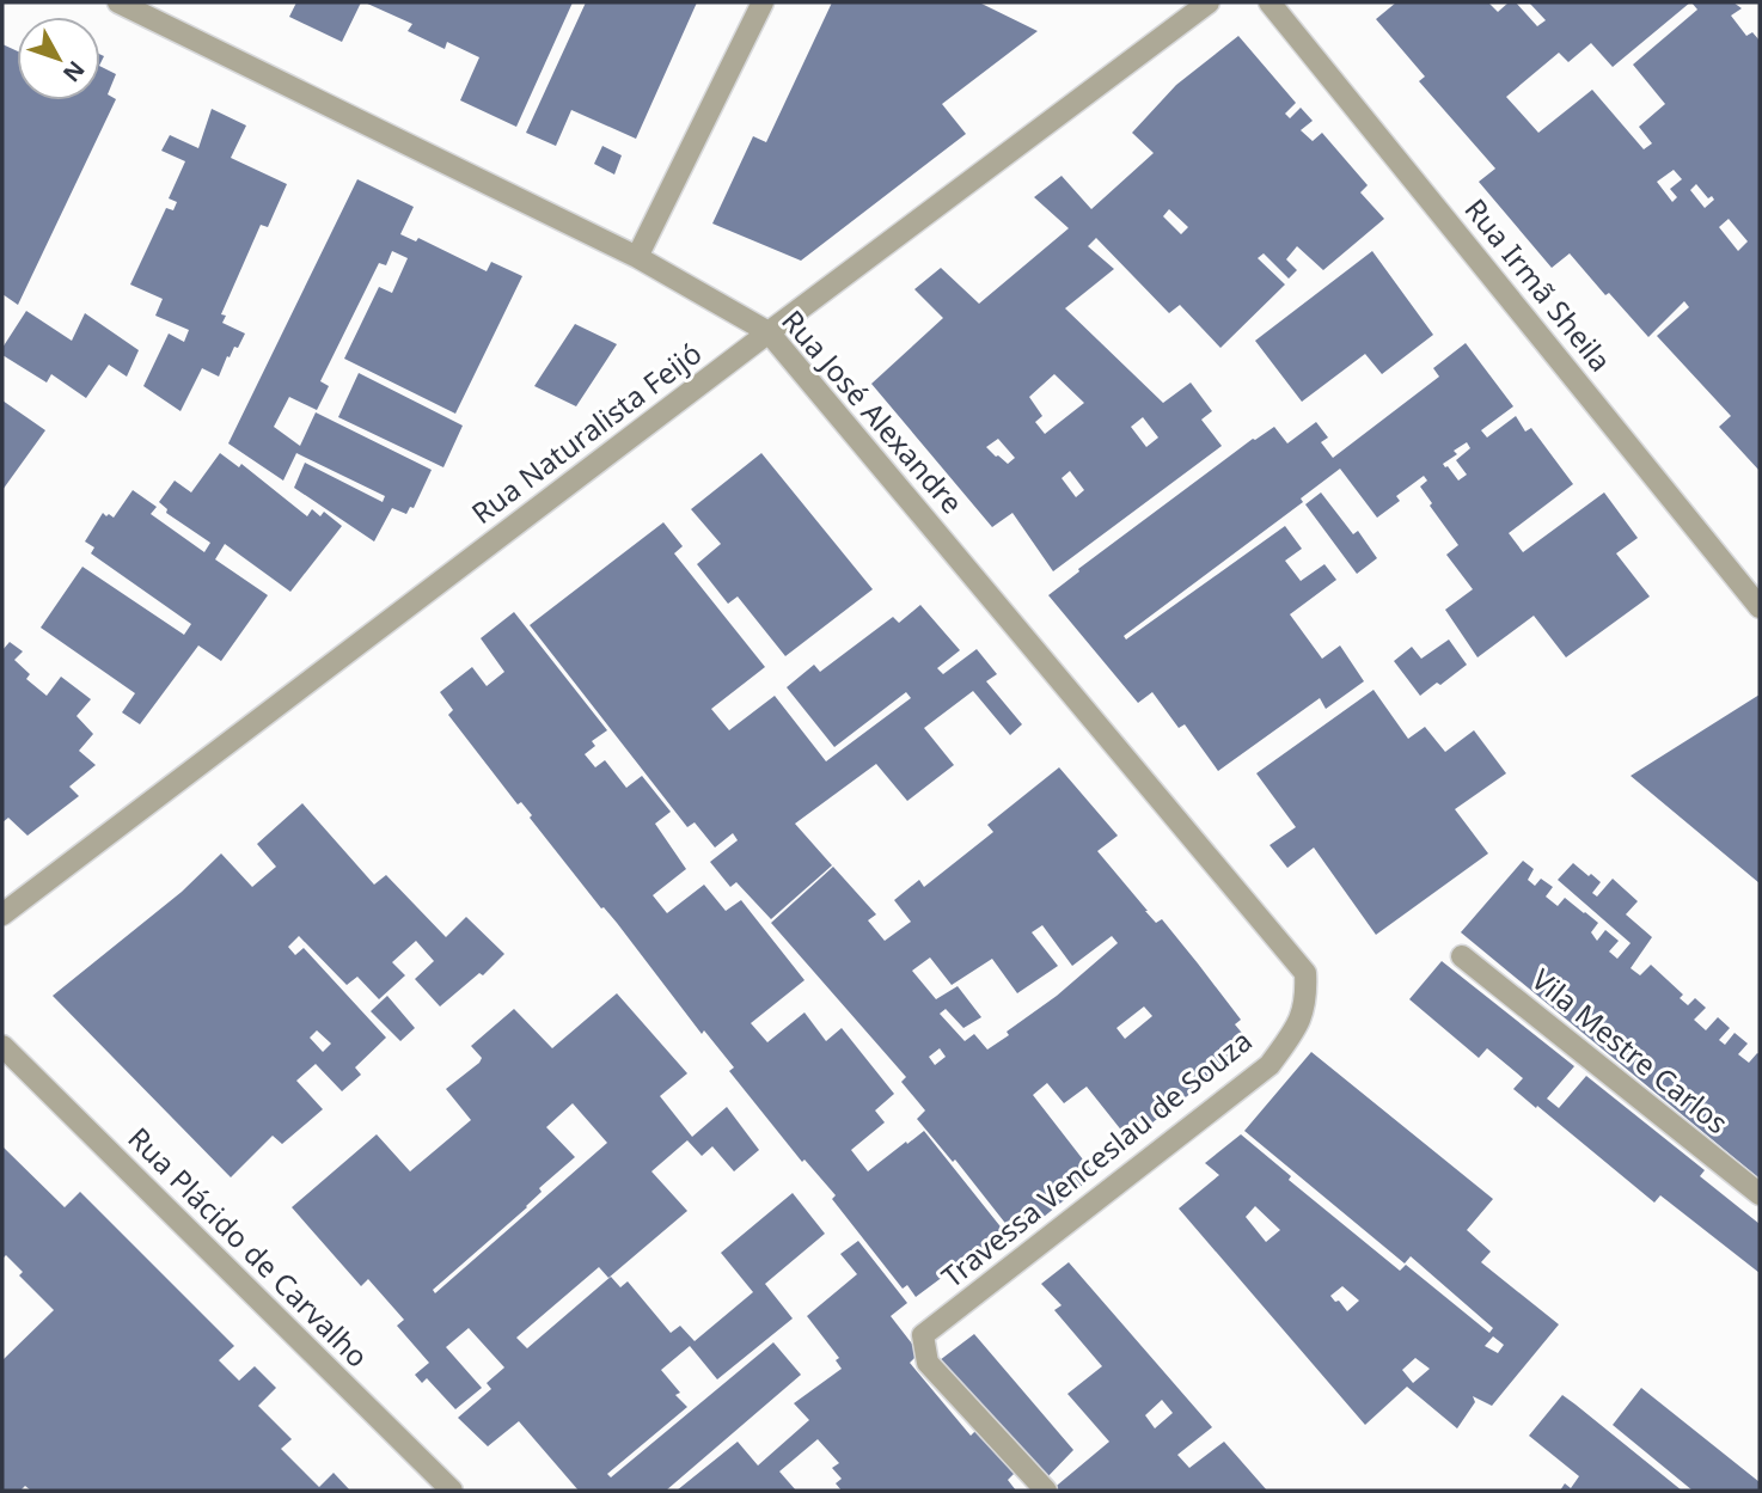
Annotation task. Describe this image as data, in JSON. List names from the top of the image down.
{
  "streets": {
    "street": [
      "Rua Irmã Sheila",
      "Rua José Alexandre",
      "Rua Naturalista Feijó",
      "Vila Mestre Carlos",
      "Travessa Venceslau de Souza",
      "Rua Plácido de Carvalho"
    ]
  },
  "crossings": [
    ["Rua José Alexandre", "Rua Naturalista Feijó"],
    ["Rua José Alexandre", "Travessa Venceslau de Souza"]
  ],
  "north": "bottom right"
}
